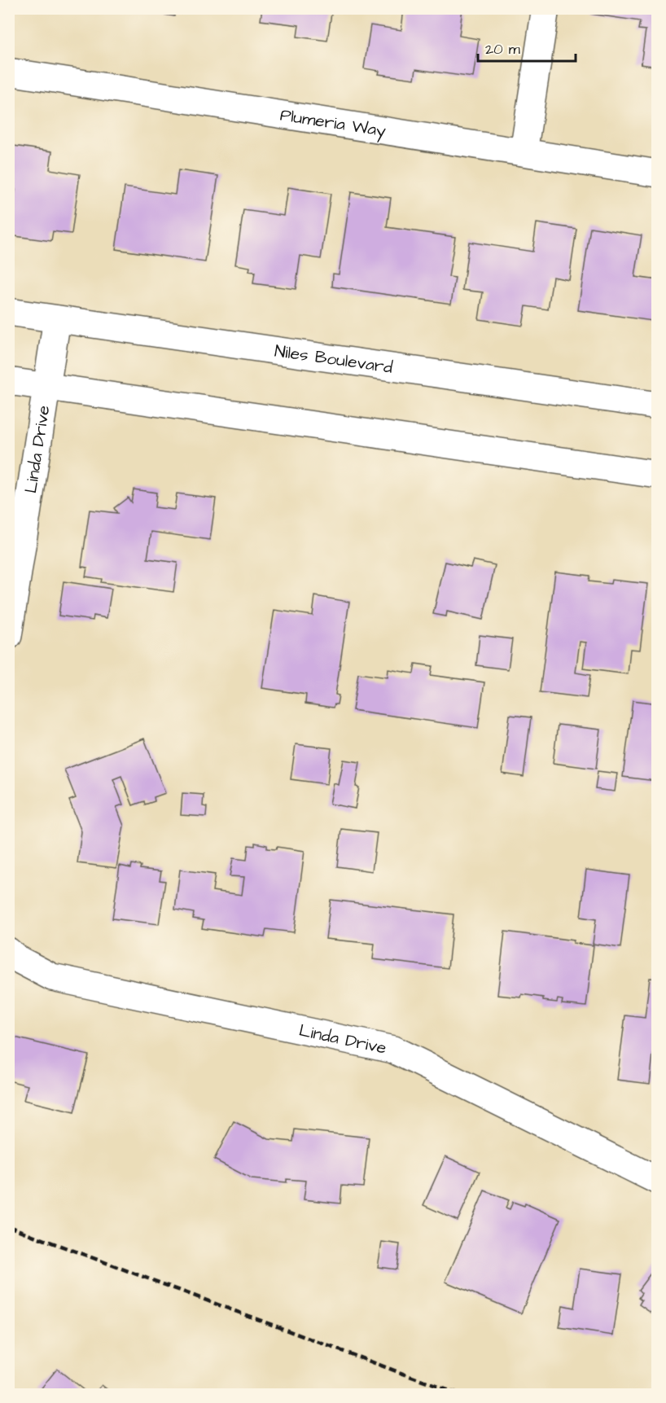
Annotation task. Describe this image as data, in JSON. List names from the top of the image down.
{
  "streets": {
    "street": ["Plumeria Way", "Niles Boulevard", "Linda Drive"]
  },
  "crossings": [
    ["Niles Boulevard", "Linda Drive"]
  ],
  "scale_bar": "20 m"
}
